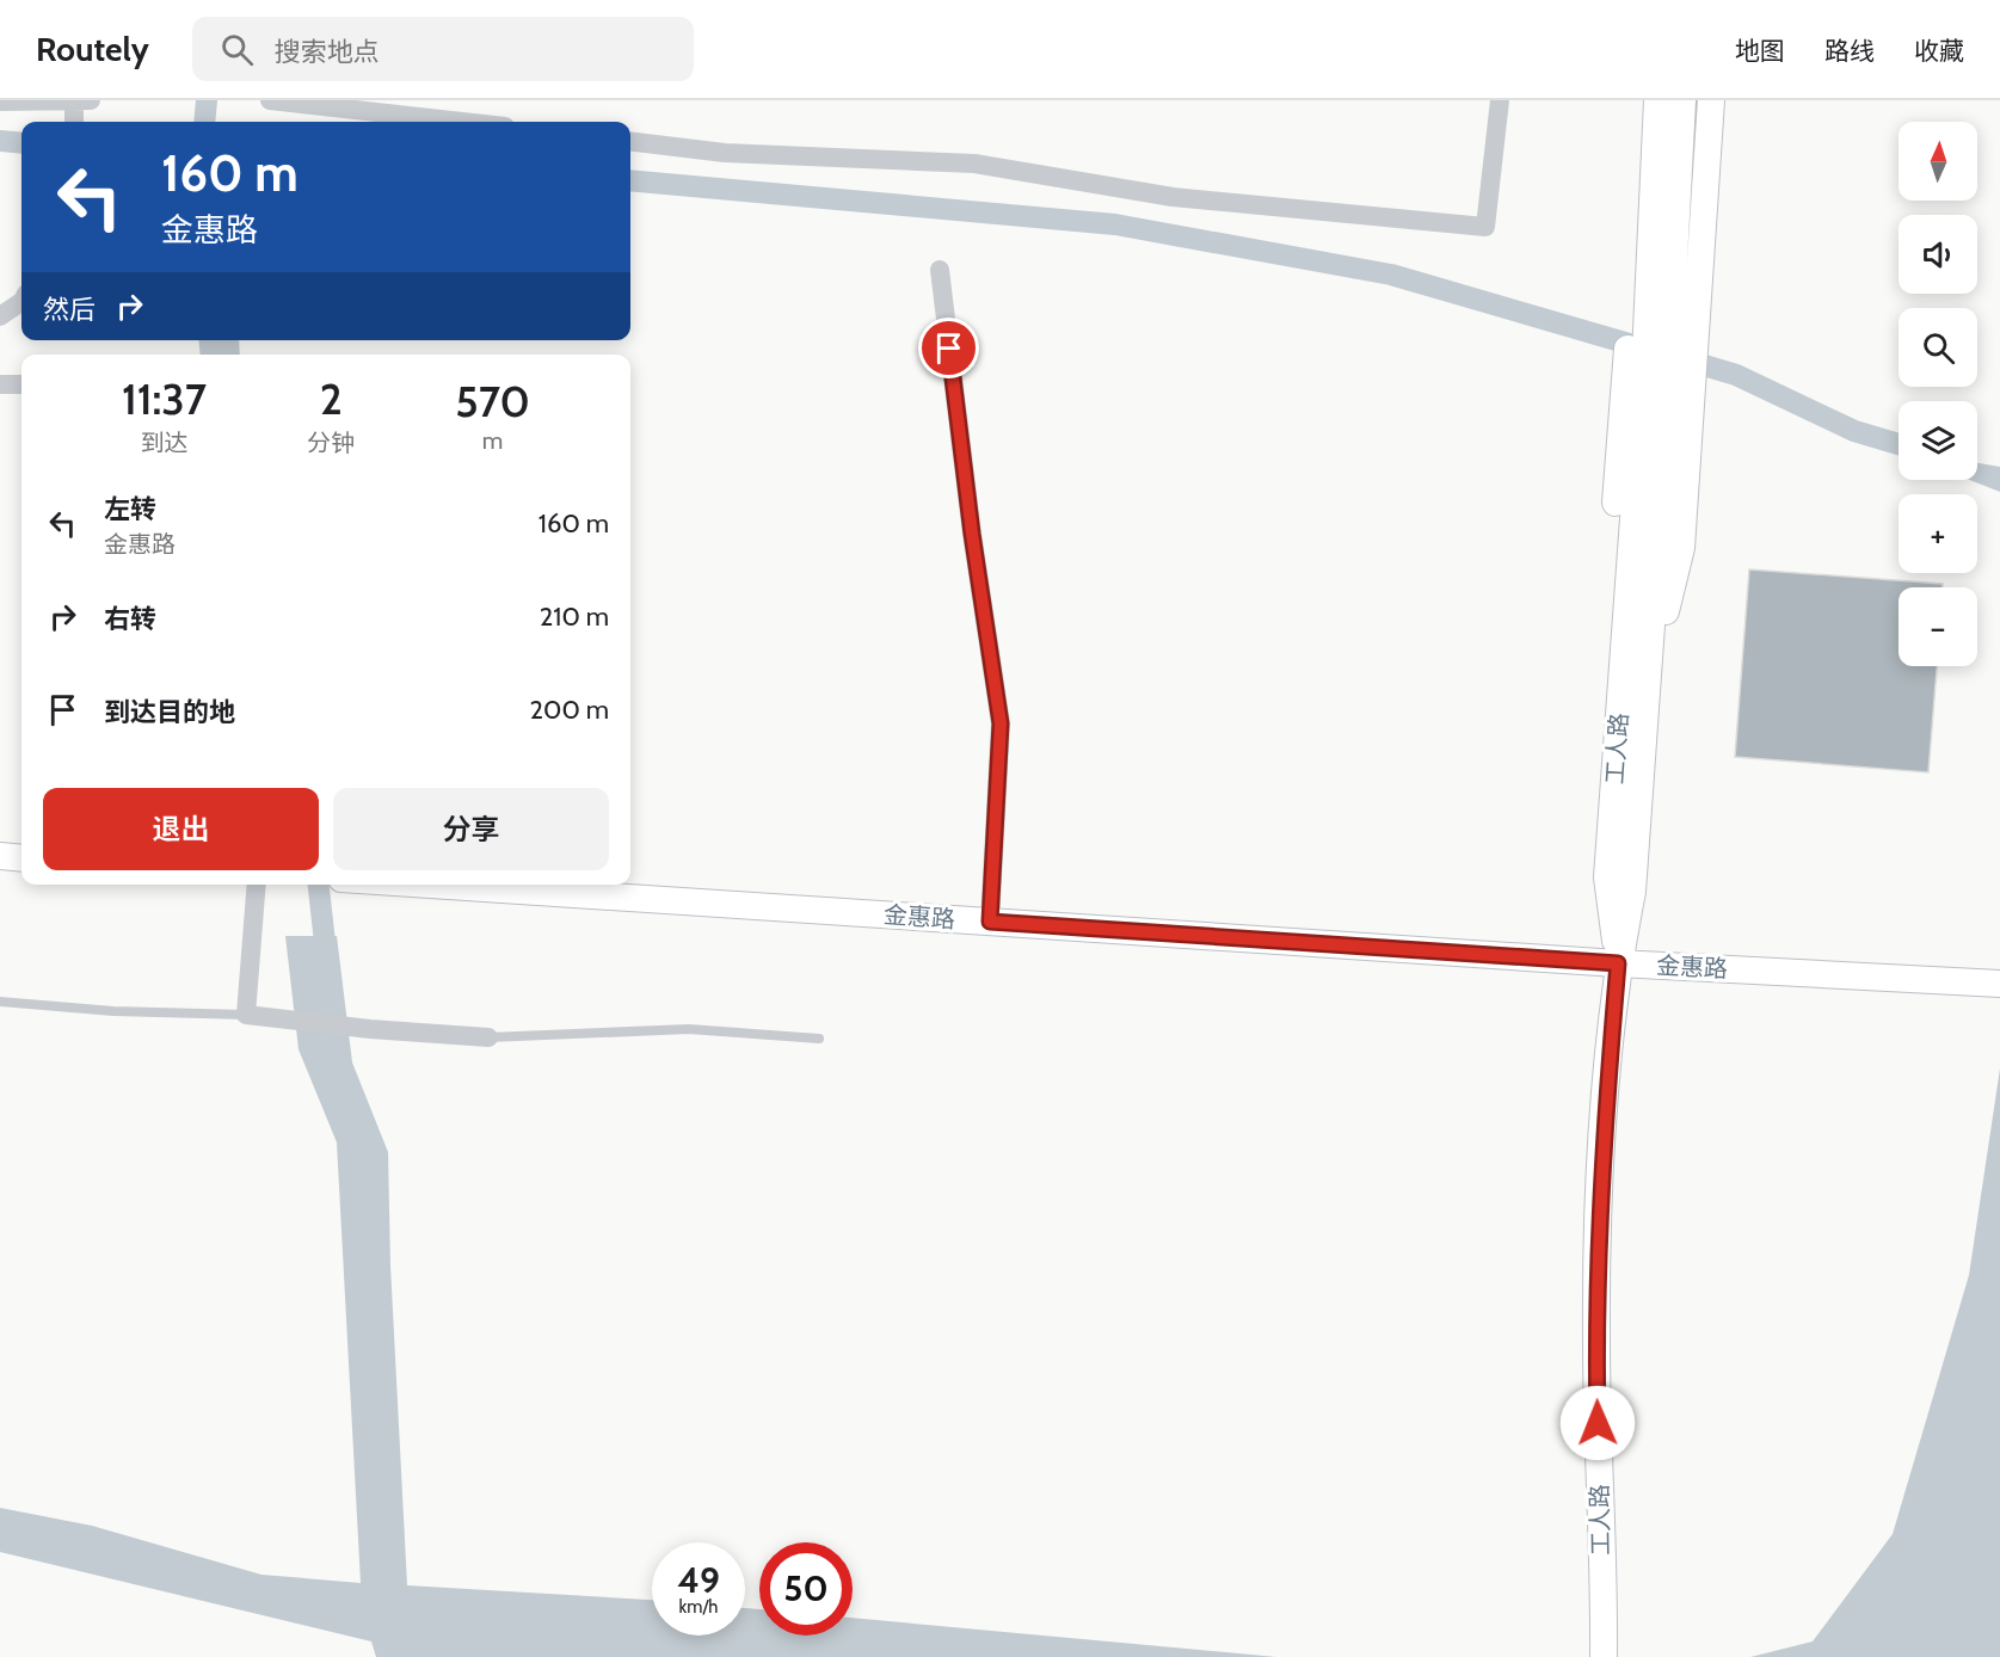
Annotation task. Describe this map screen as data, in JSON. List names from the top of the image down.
{
  "streets": {
    "main road": ["工人路", "金惠路"]
  },
  "crossings": [
    ["工人路", "金惠路"]
  ],
  "north": "top",
  "page": {
    "header": "Routely",
    "search": "搜索地点",
    "nav": ["地图", "路线", "收藏"],
    "map_buttons": ["+", "−"],
    "turn": ["160 m", "金惠路"],
    "then": "然后",
    "eta": [
      "11:37",
      "到达",
      "2",
      "分钟",
      "570",
      "m"
    ],
    "list": [
      {
        "name": "左转",
        "note": "金惠路",
        "value": "160 m"
      },
      {
        "name": "右转",
        "value": "210 m"
      },
      {
        "name": "到达目的地",
        "value": "200 m"
      }
    ],
    "buttons": ["退出", "分享"],
    "speed": "49 km/h",
    "limit": "50"
  }
}
